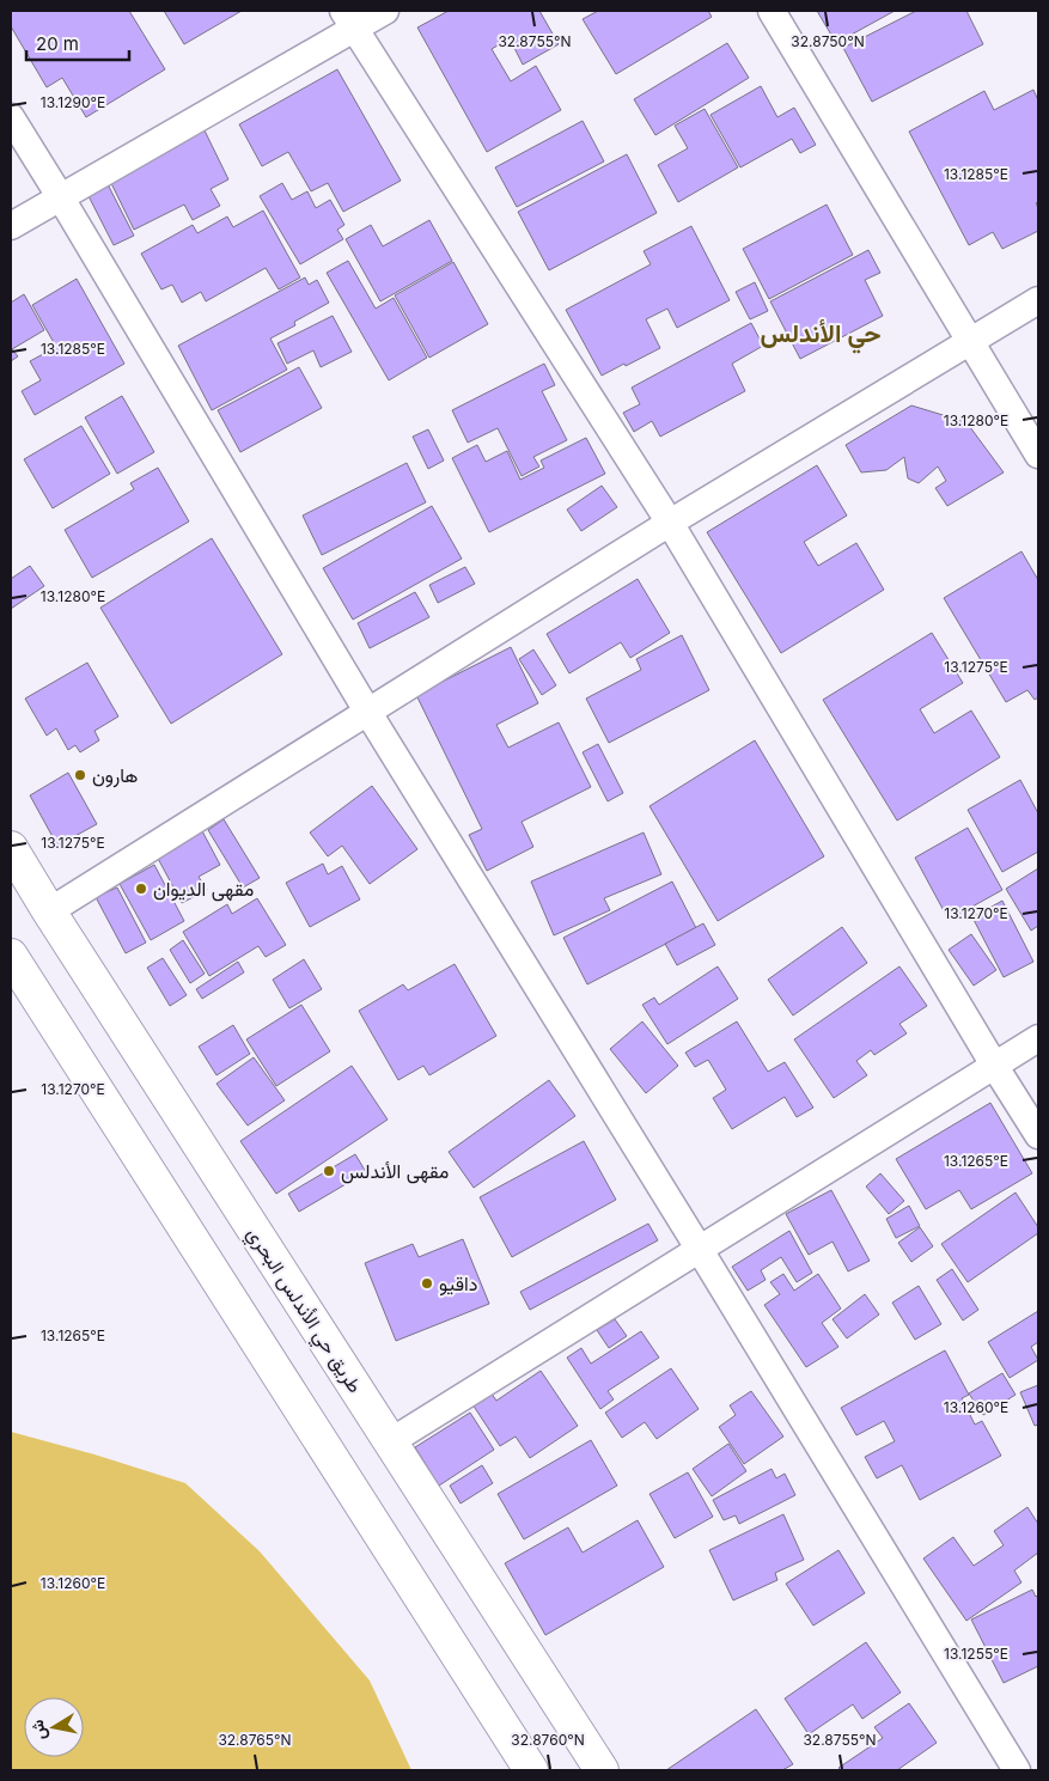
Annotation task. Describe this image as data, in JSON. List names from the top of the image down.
{
  "streets": {
    "street": ["طريق حي الأندلس البحري"]
  },
  "districts": ["حي الأندلس"],
  "places": [
    "هارون",
    "مقهى الديوان",
    "مقهى الأندلس",
    "داقيو"
  ],
  "scale_bar": "20 m",
  "north": "left",
  "coordinates": [
    "32.8755°N",
    "32.8750°N",
    "13.1290°E",
    "13.1285°E",
    "13.1280°E",
    "13.1275°E",
    "13.1270°E",
    "13.1265°E",
    "13.1260°E",
    "13.1255°E",
    "32.8765°N",
    "32.8760°N"
  ]
}
